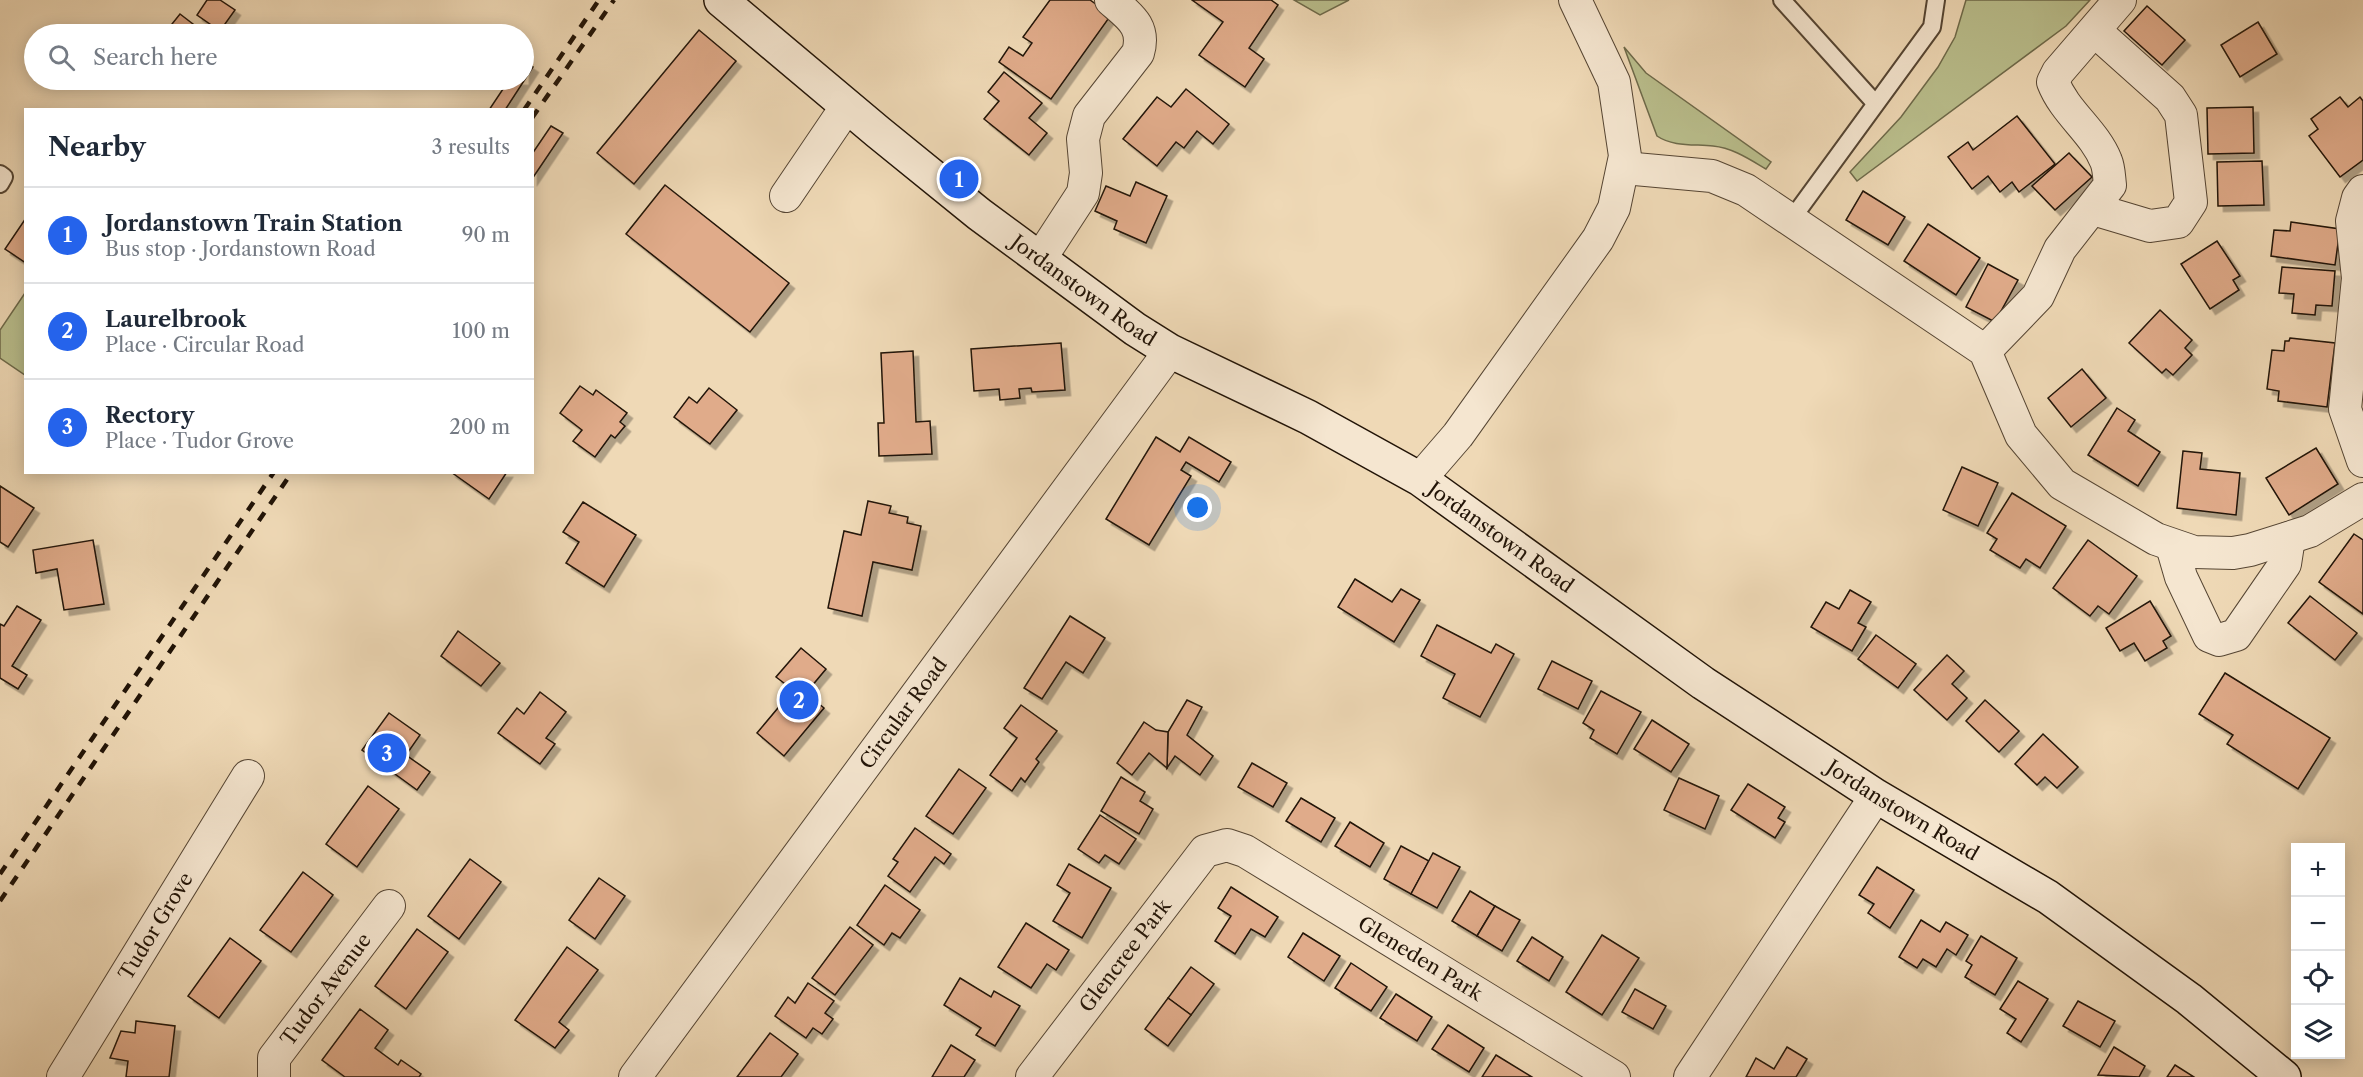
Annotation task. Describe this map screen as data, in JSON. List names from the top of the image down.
{
  "streets": {
    "street": [
      "Jordanstown Road",
      "Circular Road",
      "Tudor Grove",
      "Glencree Park",
      "Gleneden Park",
      "Tudor Avenue"
    ]
  },
  "crossings": [
    ["Jordanstown Road", "Circular Road"],
    ["Glencree Park", "Gleneden Park"]
  ],
  "page": {
    "search": "Search here",
    "heading": ["Nearby", "3 results"],
    "pins": ["1", "2", "3"],
    "list": [
      {
        "mark": "1",
        "name": "Jordanstown Train Station",
        "note": "Bus stop · Jordanstown Road",
        "value": "90 m"
      },
      {
        "mark": "2",
        "name": "Laurelbrook",
        "note": "Place · Circular Road",
        "value": "100 m"
      },
      {
        "mark": "3",
        "name": "Rectory",
        "note": "Place · Tudor Grove",
        "value": "200 m"
      }
    ],
    "map_buttons": ["+", "−"]
  }
}
